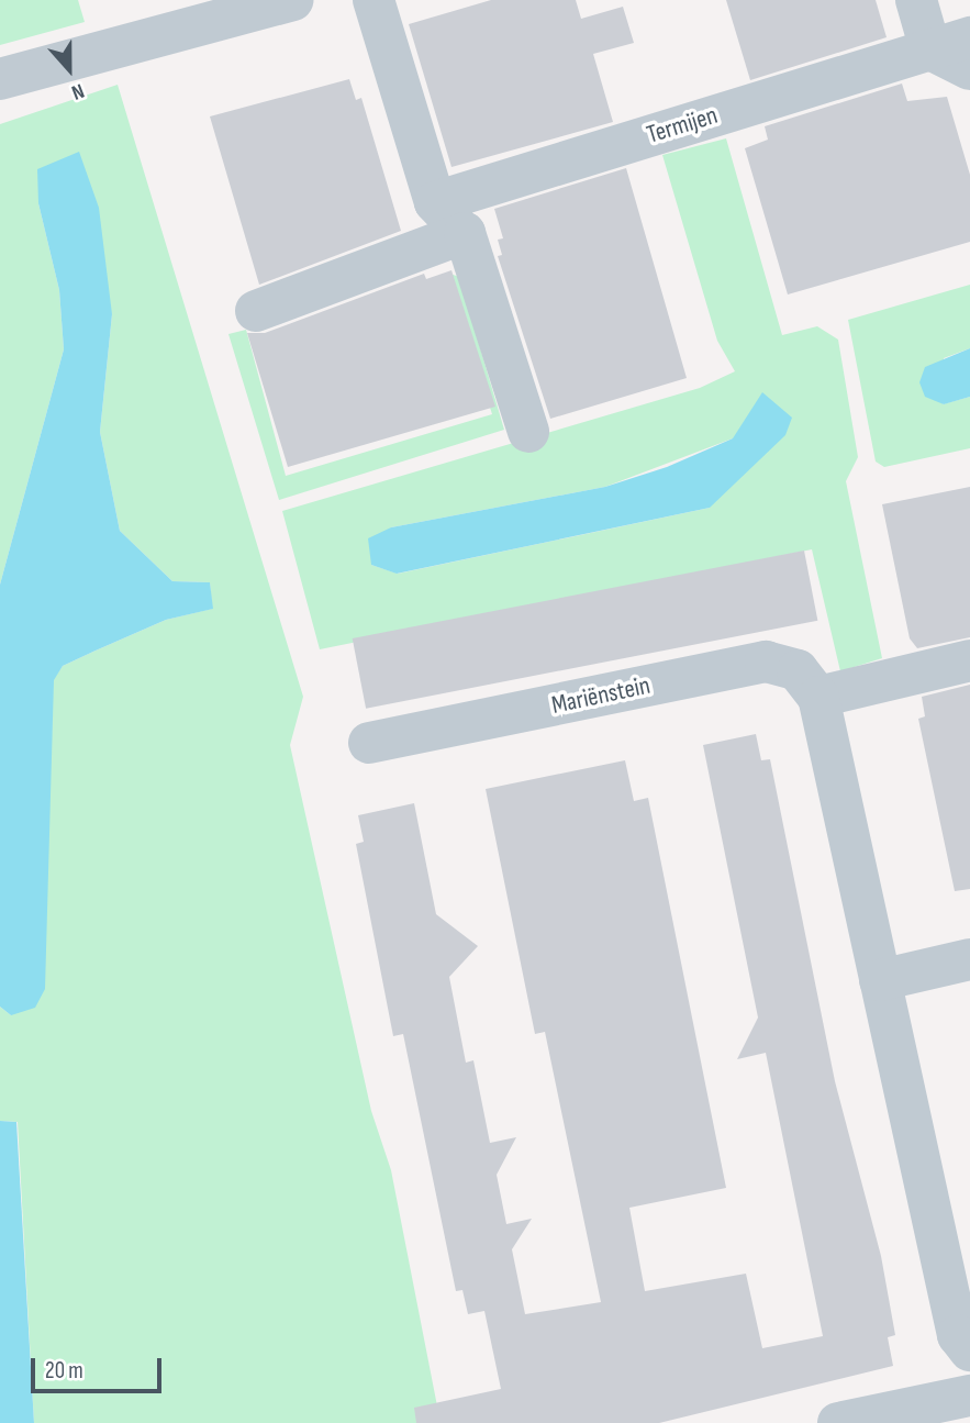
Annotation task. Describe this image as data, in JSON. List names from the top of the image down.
{
  "streets": {
    "street": ["Termijen", "Mariënstein"]
  },
  "scale_bar": "20 m",
  "north": "bottom"
}
